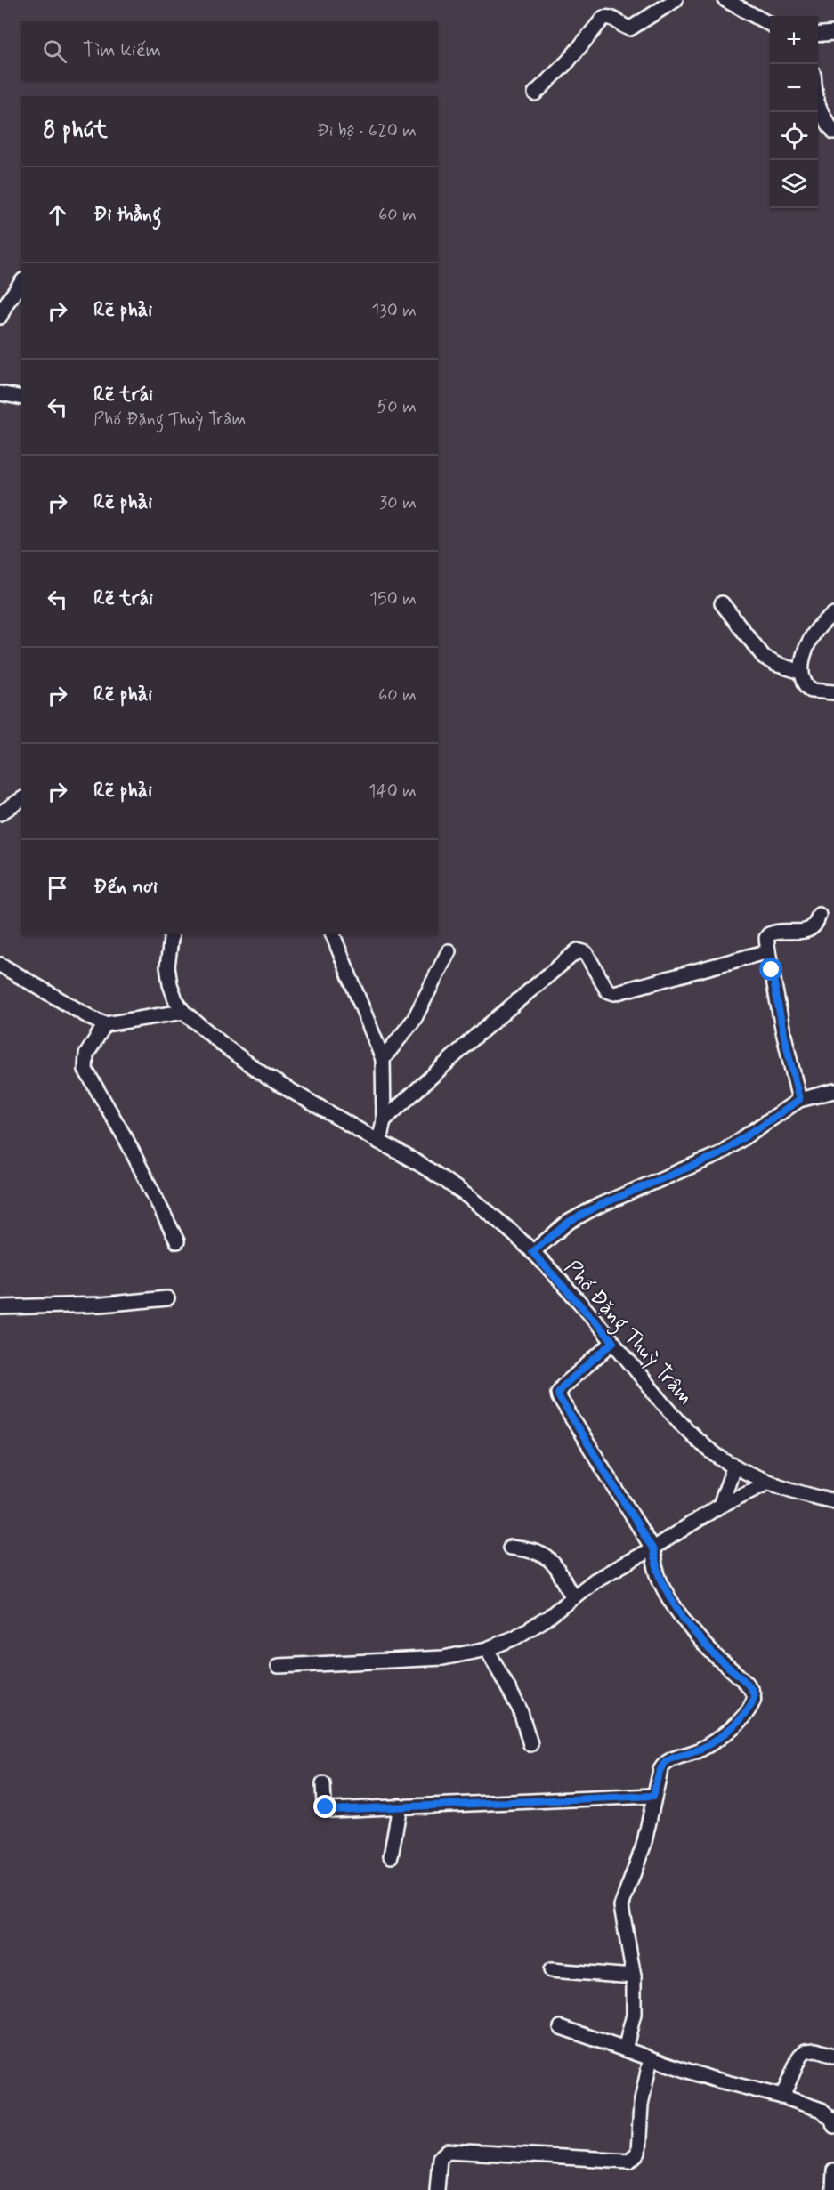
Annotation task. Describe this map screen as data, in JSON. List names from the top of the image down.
{
  "streets": {
    "street": ["Phố Đặng Thuỳ Trâm"]
  },
  "page": {
    "map_buttons": ["+", "−"],
    "search": "Tìm kiếm",
    "heading": ["8 phút", "Đi bộ · 620 m"],
    "list": [
      ["Đi thẳng", "60 m"],
      ["Rẽ phải", "130 m"],
      ["Rẽ trái", "Phố Đặng Thuỳ Trâm", "50 m"],
      ["Rẽ phải", "30 m"],
      ["Rẽ trái", "150 m"],
      ["Rẽ phải", "60 m"],
      ["Rẽ phải", "140 m"],
      "Đến nơi"
    ]
  }
}
